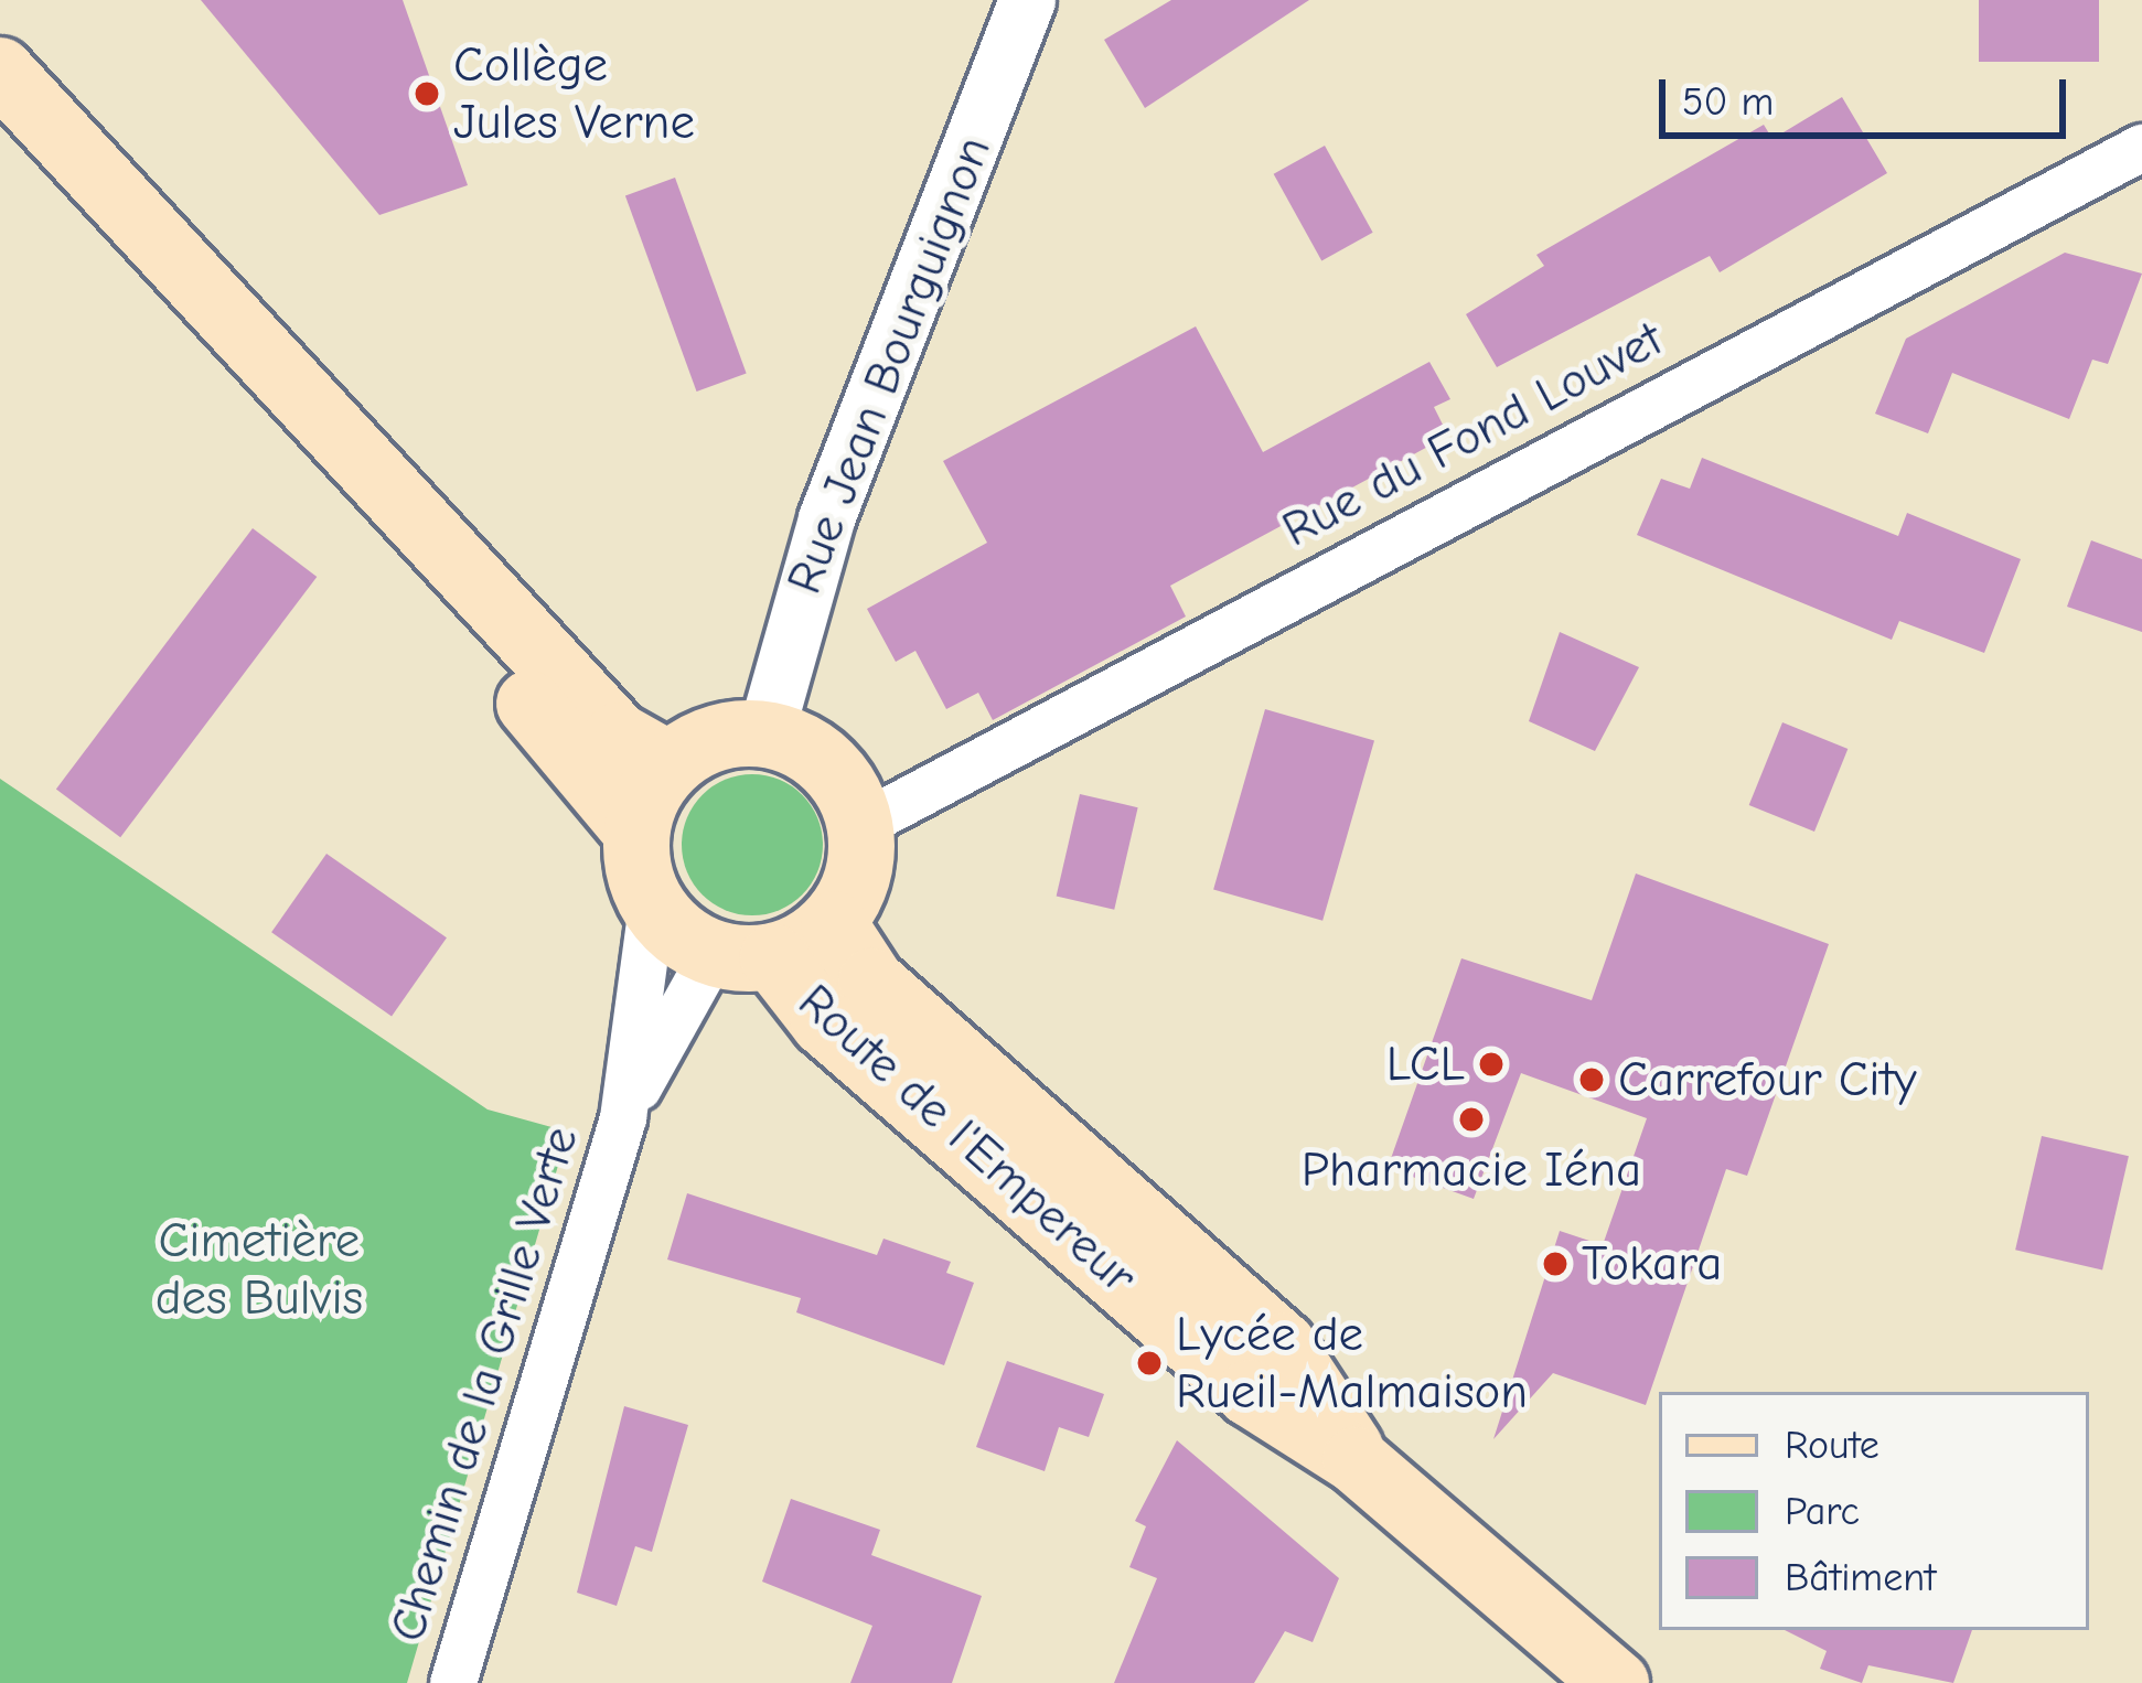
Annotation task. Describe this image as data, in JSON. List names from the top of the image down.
{
  "streets": {
    "main road": ["Route de l'Empereur"],
    "street": ["Rue Jean Bourguignon", "Rue du Fond Louvet", "Chemin de la Grille Verte"]
  },
  "crossings": [
    ["Rue Jean Bourguignon", "Rue du Fond Louvet"],
    ["Rue Jean Bourguignon", "Route de l'Empereur"],
    ["Rue Jean Bourguignon", "Chemin de la Grille Verte"],
    ["Rue du Fond Louvet", "Route de l'Empereur"],
    ["Rue du Fond Louvet", "Chemin de la Grille Verte"],
    ["Route de l'Empereur", "Chemin de la Grille Verte"]
  ],
  "parks": ["Cimetière des Bulvis"],
  "places": [
    "Collège Jules Verne",
    "LCL",
    "Carrefour City",
    "Pharmacie Iéna",
    "Tokara",
    "Lycée de Rueil-Malmaison"
  ],
  "legend": ["Route", "Parc", "Bâtiment"],
  "scale_bar": "50 m"
}
